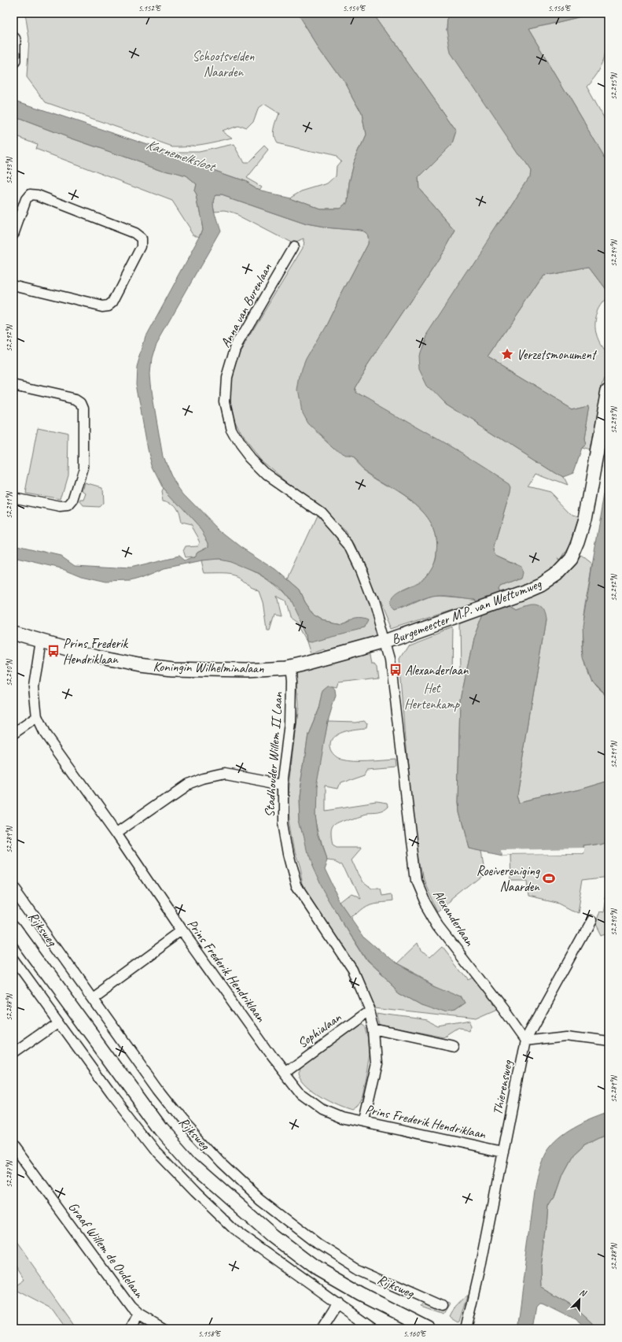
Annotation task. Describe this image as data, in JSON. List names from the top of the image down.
{
  "streets": {
    "street": [
      "Anna van Burenlaan",
      "Burgemeester M.P. van Wettumweg",
      "Koningin Wilhelminalaan",
      "Stadhouder Willem II Laan",
      "Alexanderlaan",
      "Rijksweg",
      "Prins Frederik Hendriklaan",
      "Sophialaan",
      "Thierensweg",
      "Graaf Willem de Oudelaan"
    ]
  },
  "crossings": [
    ["Anna van Burenlaan", "Burgemeester M.P. van Wettumweg"],
    ["Anna van Burenlaan", "Koningin Wilhelminalaan"],
    ["Anna van Burenlaan", "Alexanderlaan"],
    ["Burgemeester M.P. van Wettumweg", "Koningin Wilhelminalaan"],
    ["Burgemeester M.P. van Wettumweg", "Alexanderlaan"],
    ["Koningin Wilhelminalaan", "Stadhouder Willem II Laan"],
    ["Koningin Wilhelminalaan", "Alexanderlaan"],
    ["Koningin Wilhelminalaan", "Prins Frederik Hendriklaan"],
    ["Stadhouder Willem II Laan", "Prins Frederik Hendriklaan"],
    ["Stadhouder Willem II Laan", "Sophialaan"],
    ["Alexanderlaan", "Thierensweg"],
    ["Prins Frederik Hendriklaan", "Sophialaan"],
    ["Prins Frederik Hendriklaan", "Thierensweg"]
  ],
  "water": ["Karnemelksloot"],
  "parks": ["Schootsvelden Naarden", "Het Hertenkamp"],
  "places": {
    "place": ["Verzetsmonument"],
    "bus stop": ["Prins Frederik Hendriklaan", "Alexanderlaan"],
    "sports": ["Roeivereniging Naarden"]
  },
  "north": "top right",
  "coordinates": [
    "5.152°E",
    "5.154°E",
    "5.156°E",
    "52.295°N",
    "52.293°N",
    "52.294°N",
    "52.292°N",
    "52.291°N",
    "52.290°N",
    "52.289°N",
    "52.288°N",
    "52.287°N",
    "5.158°E",
    "5.160°E"
  ]
}
